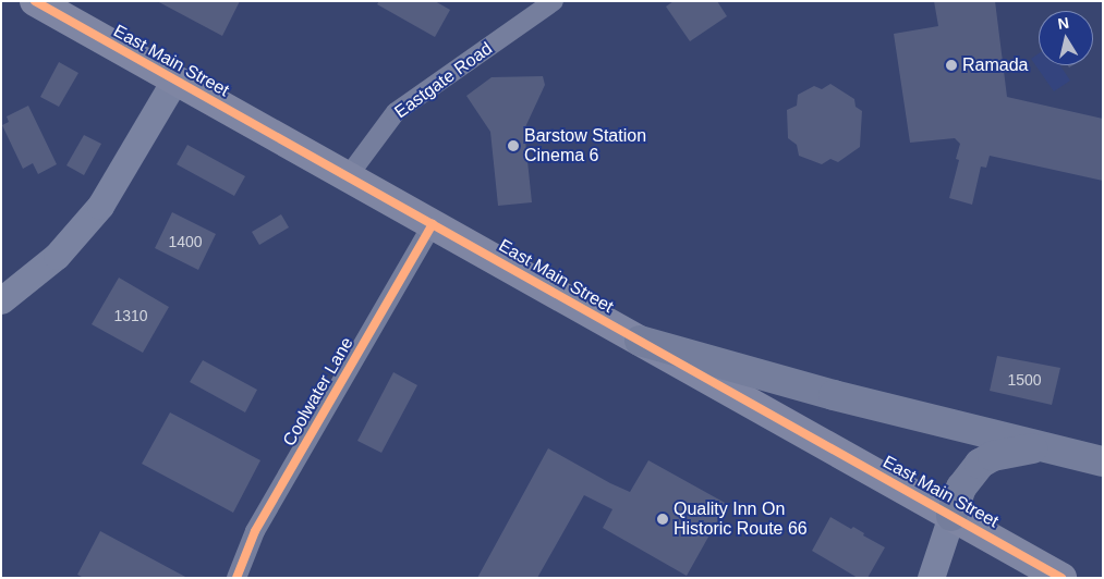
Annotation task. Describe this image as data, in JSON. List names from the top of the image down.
{
  "streets": {
    "main road": ["East Main Street"],
    "street": ["Eastgate Road", "Coolwater Lane"]
  },
  "crossings": [
    ["East Main Street", "Eastgate Road"],
    ["East Main Street", "Coolwater Lane"]
  ],
  "places": ["Ramada", "Barstow Station Cinema 6", "Quality Inn On Historic Route 66"],
  "house_numbers": ["1400", "1310", "1500"],
  "north": "top"
}
